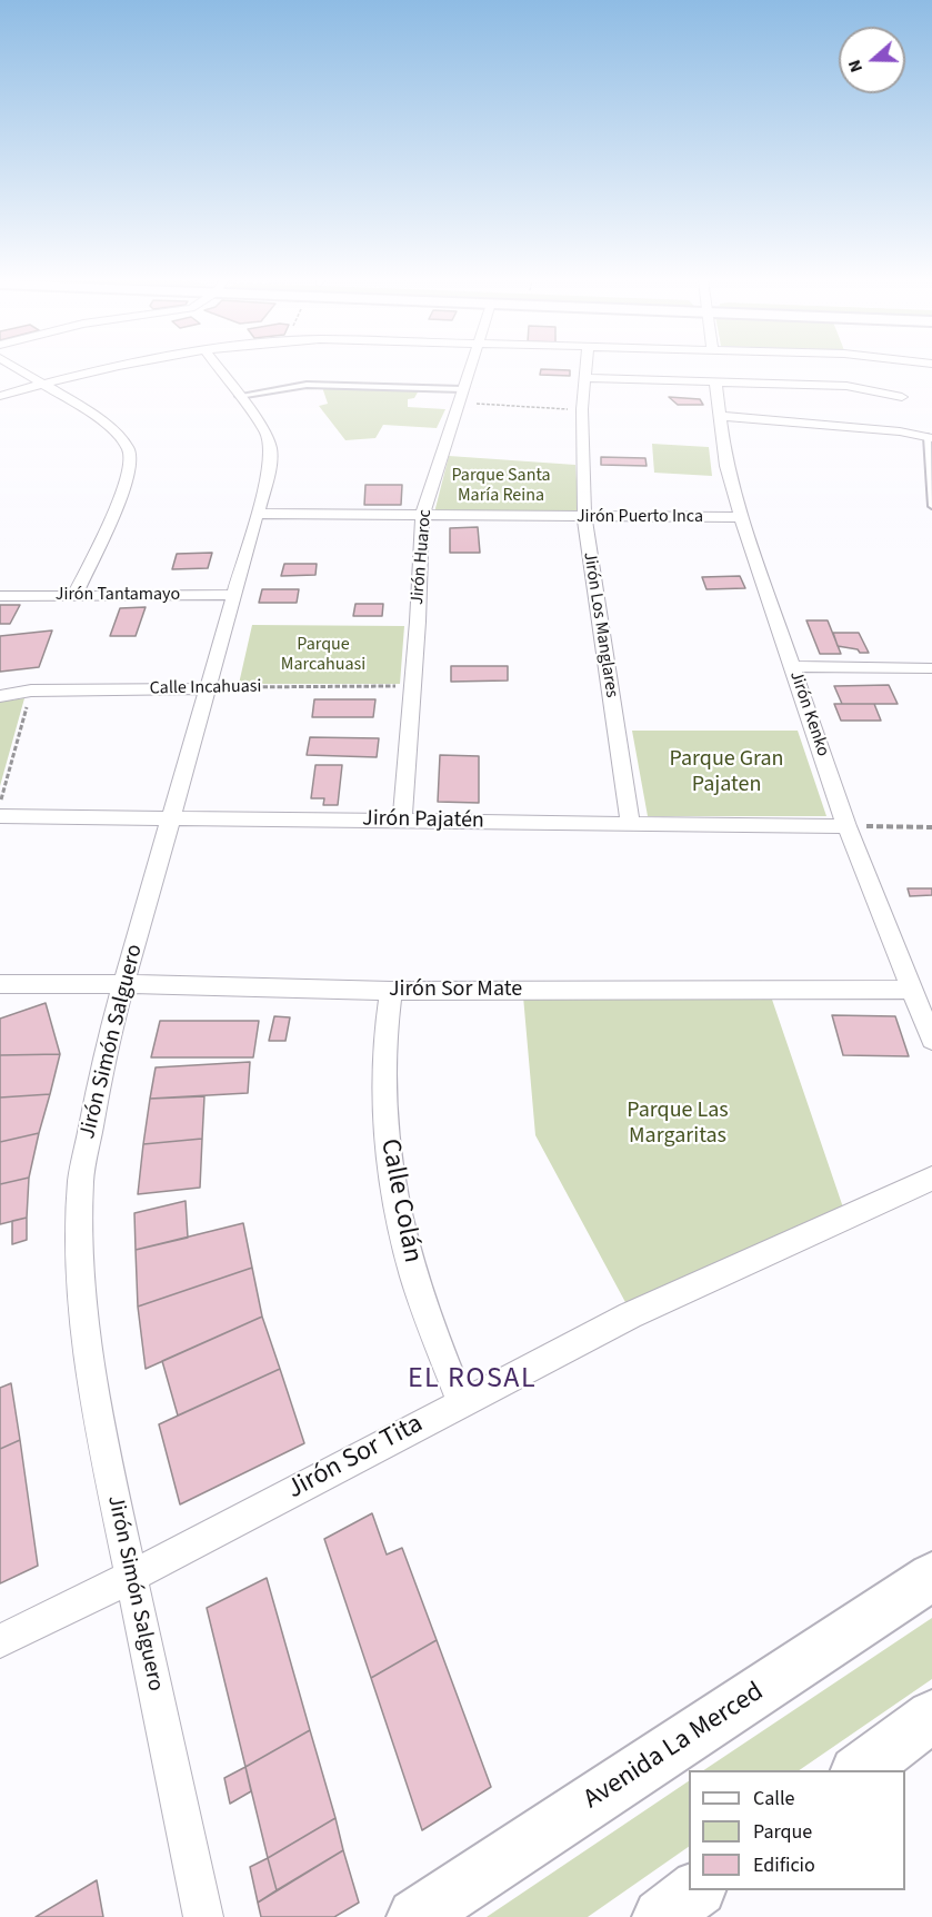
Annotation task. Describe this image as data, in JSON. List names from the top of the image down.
{
  "streets": {
    "main road": ["Avenida La Merced"],
    "street": [
      "Jirón Puerto Inca",
      "Jirón Huaroc",
      "Jirón Tantamayo",
      "Jirón Los Manglares",
      "Calle Incahuasi",
      "Jirón Kenko",
      "Jirón Pajatén",
      "Jirón Sor Mate",
      "Jirón Simón Salguero",
      "Calle Colán",
      "Jirón Sor Tita"
    ]
  },
  "crossings": [
    ["Jirón Puerto Inca", "Jirón Huaroc"],
    ["Jirón Puerto Inca", "Jirón Los Manglares"],
    ["Jirón Puerto Inca", "Jirón Kenko"],
    ["Jirón Puerto Inca", "Jirón Simón Salguero"],
    ["Jirón Huaroc", "Calle Incahuasi"],
    ["Jirón Huaroc", "Jirón Pajatén"],
    ["Jirón Tantamayo", "Jirón Simón Salguero"],
    ["Jirón Los Manglares", "Jirón Pajatén"],
    ["Calle Incahuasi", "Jirón Simón Salguero"],
    ["Jirón Kenko", "Jirón Pajatén"],
    ["Jirón Kenko", "Jirón Sor Mate"],
    ["Jirón Pajatén", "Jirón Simón Salguero"],
    ["Jirón Sor Mate", "Jirón Simón Salguero"],
    ["Jirón Sor Mate", "Calle Colán"],
    ["Jirón Simón Salguero", "Jirón Sor Tita"],
    ["Calle Colán", "Jirón Sor Tita"]
  ],
  "districts": ["EL ROSAL"],
  "parks": [
    "Parque Santa María Reina",
    "Parque Marcahuasi",
    "Parque Gran Pajaten",
    "Parque Las Margaritas"
  ],
  "legend": ["Calle", "Parque", "Edificio"],
  "north": "left"
}
